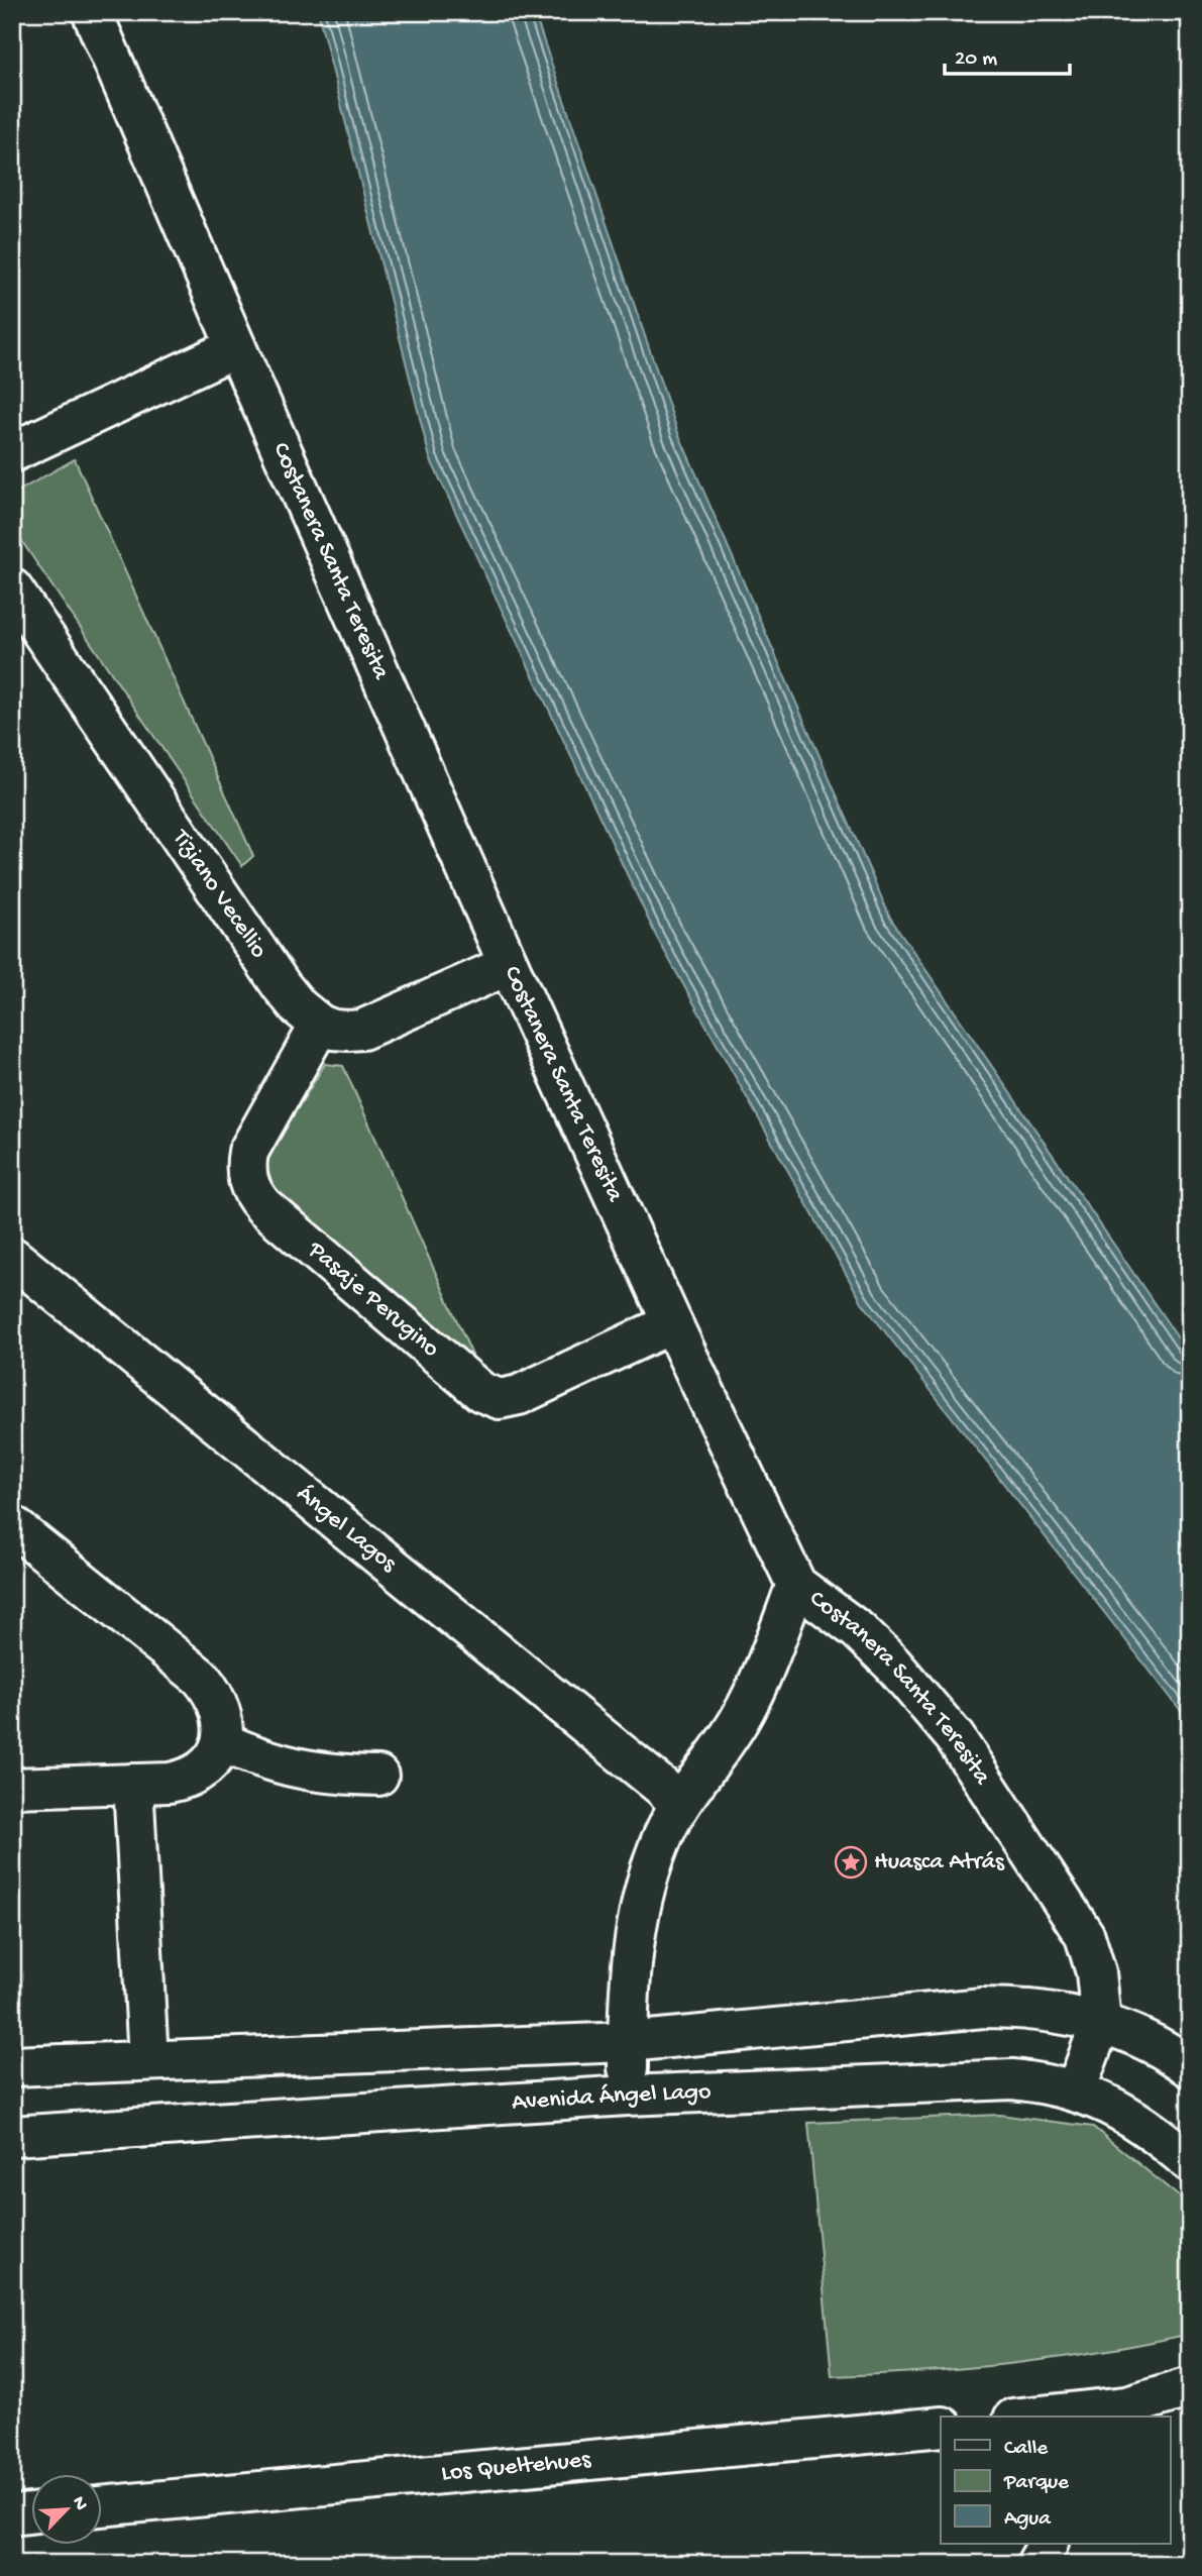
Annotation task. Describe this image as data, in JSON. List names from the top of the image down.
{
  "streets": {
    "street": [
      "Costanera Santa Teresita",
      "Tiziano Vecellio",
      "Pasaje Perugino",
      "Ángel Lagos",
      "Avenida Ángel Lago",
      "Los Queltehues"
    ]
  },
  "crossings": [
    ["Costanera Santa Teresita", "Pasaje Perugino"],
    ["Costanera Santa Teresita", "Avenida Ángel Lago"],
    ["Tiziano Vecellio", "Pasaje Perugino"]
  ],
  "places": {
    "place": ["Huasca Atrás"]
  },
  "legend": ["Calle", "Parque", "Agua"],
  "scale_bar": "20 m",
  "north": "top right"
}
